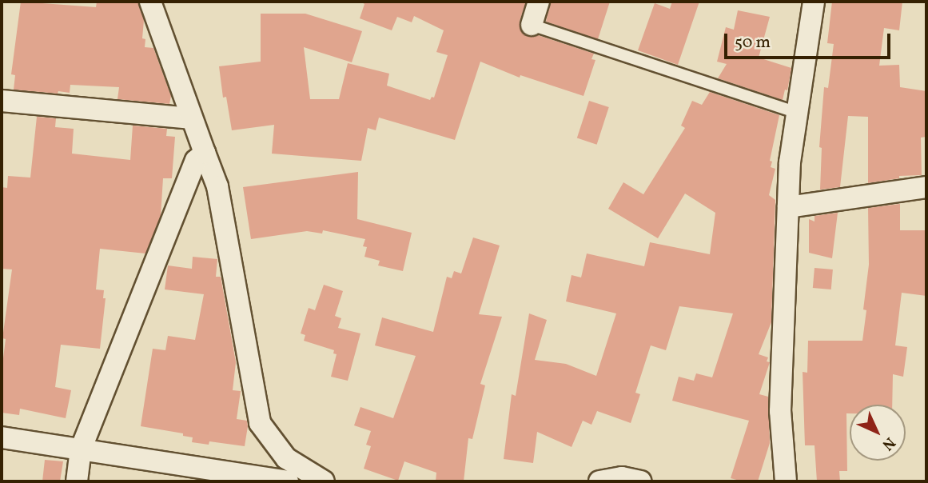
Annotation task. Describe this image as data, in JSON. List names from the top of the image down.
{
  "scale_bar": "50 m",
  "north": "bottom right"
}
